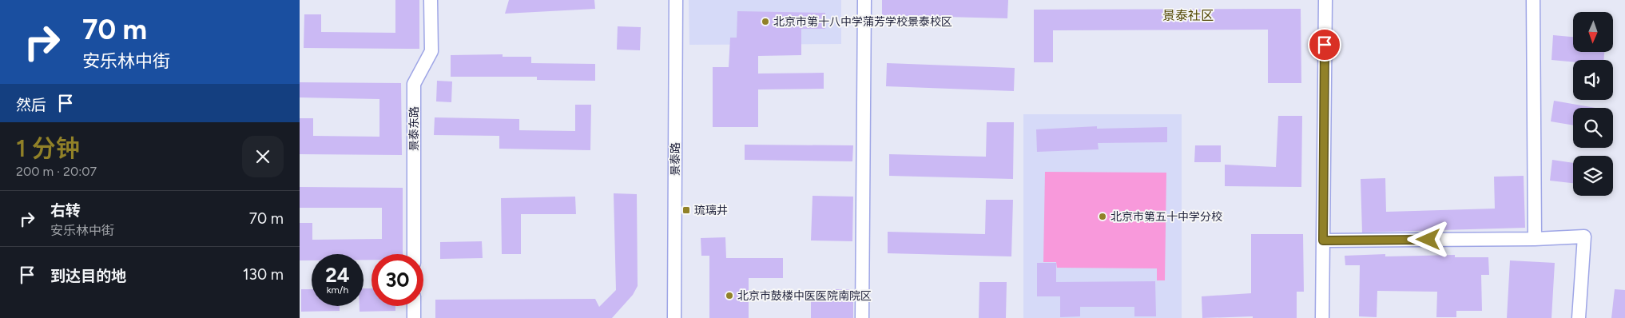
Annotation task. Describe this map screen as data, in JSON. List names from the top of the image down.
{
  "streets": {
    "street": ["景泰东路", "景泰路"]
  },
  "districts": ["景泰社区"],
  "places": {
    "other": ["北京市第十八中学蒲芳学校景泰校区", "北京市第五十中学分校", "北京市鼓楼中医医院南院区"],
    "transit": ["琉璃井"]
  },
  "north": "bottom",
  "page": {
    "turn": ["70 m", "安乐林中街"],
    "then": "然后",
    "heading": ["1 分钟", "200 m · 20:07"],
    "list": [
      {
        "name": "右转",
        "note": "安乐林中街",
        "value": "70 m"
      },
      {
        "name": "到达目的地",
        "value": "130 m"
      }
    ],
    "speed": "24 km/h",
    "limit": "30"
  }
}
